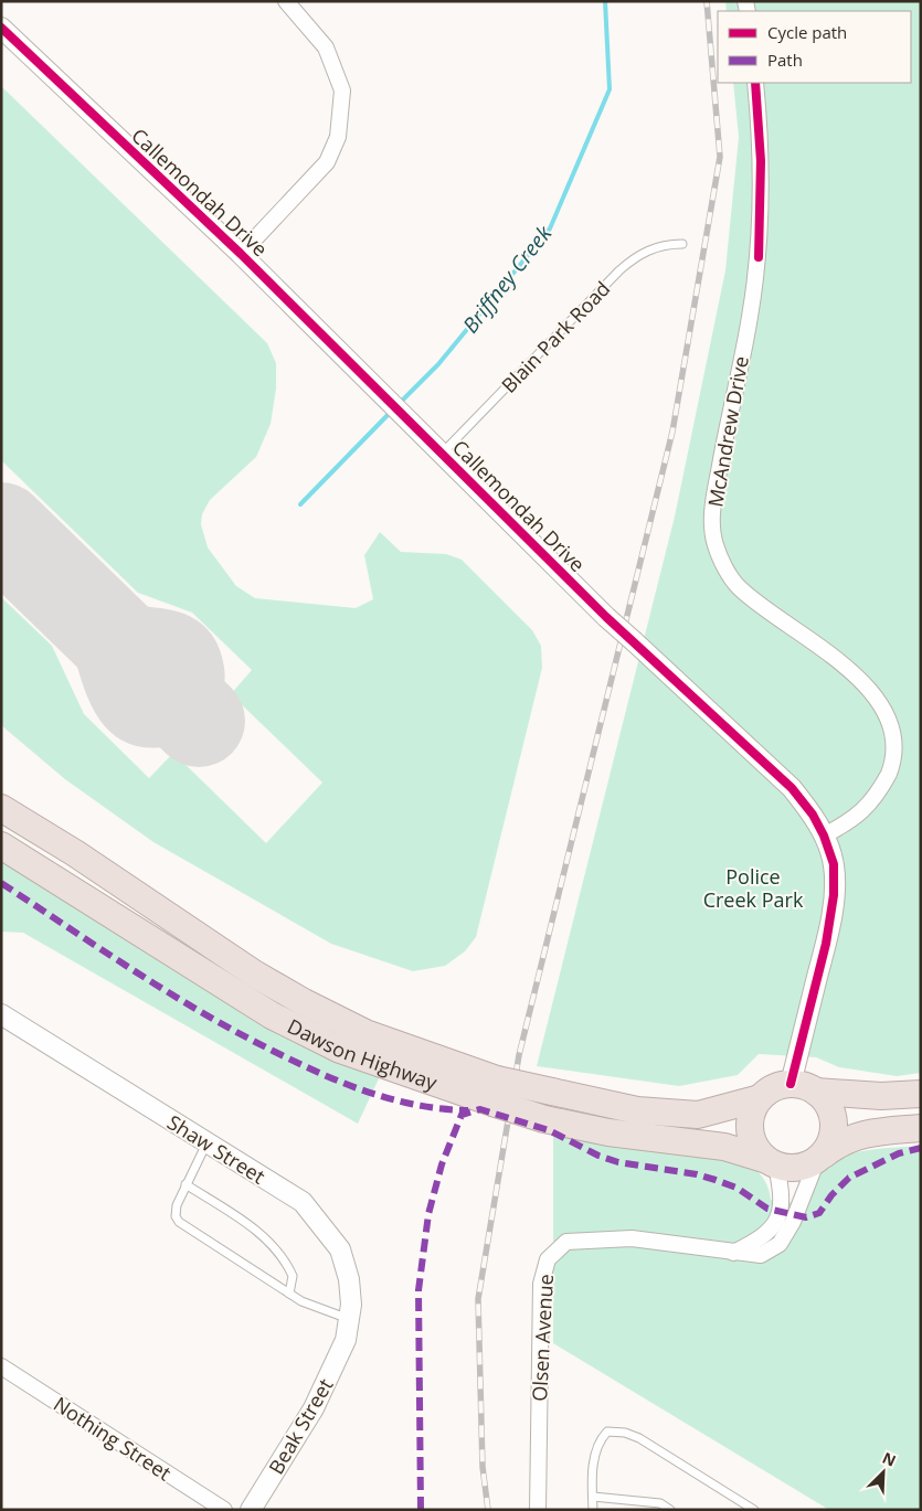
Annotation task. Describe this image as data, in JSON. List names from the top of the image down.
{
  "streets": {
    "highway": ["Dawson Highway"],
    "street": [
      "Callemondah Drive",
      "McAndrew Drive",
      "Shaw Street",
      "Olsen Avenue",
      "Beak Street",
      "Nothing Street"
    ],
    "lane": ["Blain Park Road"]
  },
  "crossings": [
    ["Callemondah Drive", "Blain Park Road"],
    ["Callemondah Drive", "McAndrew Drive"],
    ["Callemondah Drive", "Dawson Highway"],
    ["Callemondah Drive", "Olsen Avenue"],
    ["Dawson Highway", "Olsen Avenue"],
    ["Shaw Street", "Beak Street"]
  ],
  "water": ["Briffney Creek"],
  "parks": ["Police Creek Park"],
  "legend": ["Cycle path", "Path"],
  "north": "top right"
}
